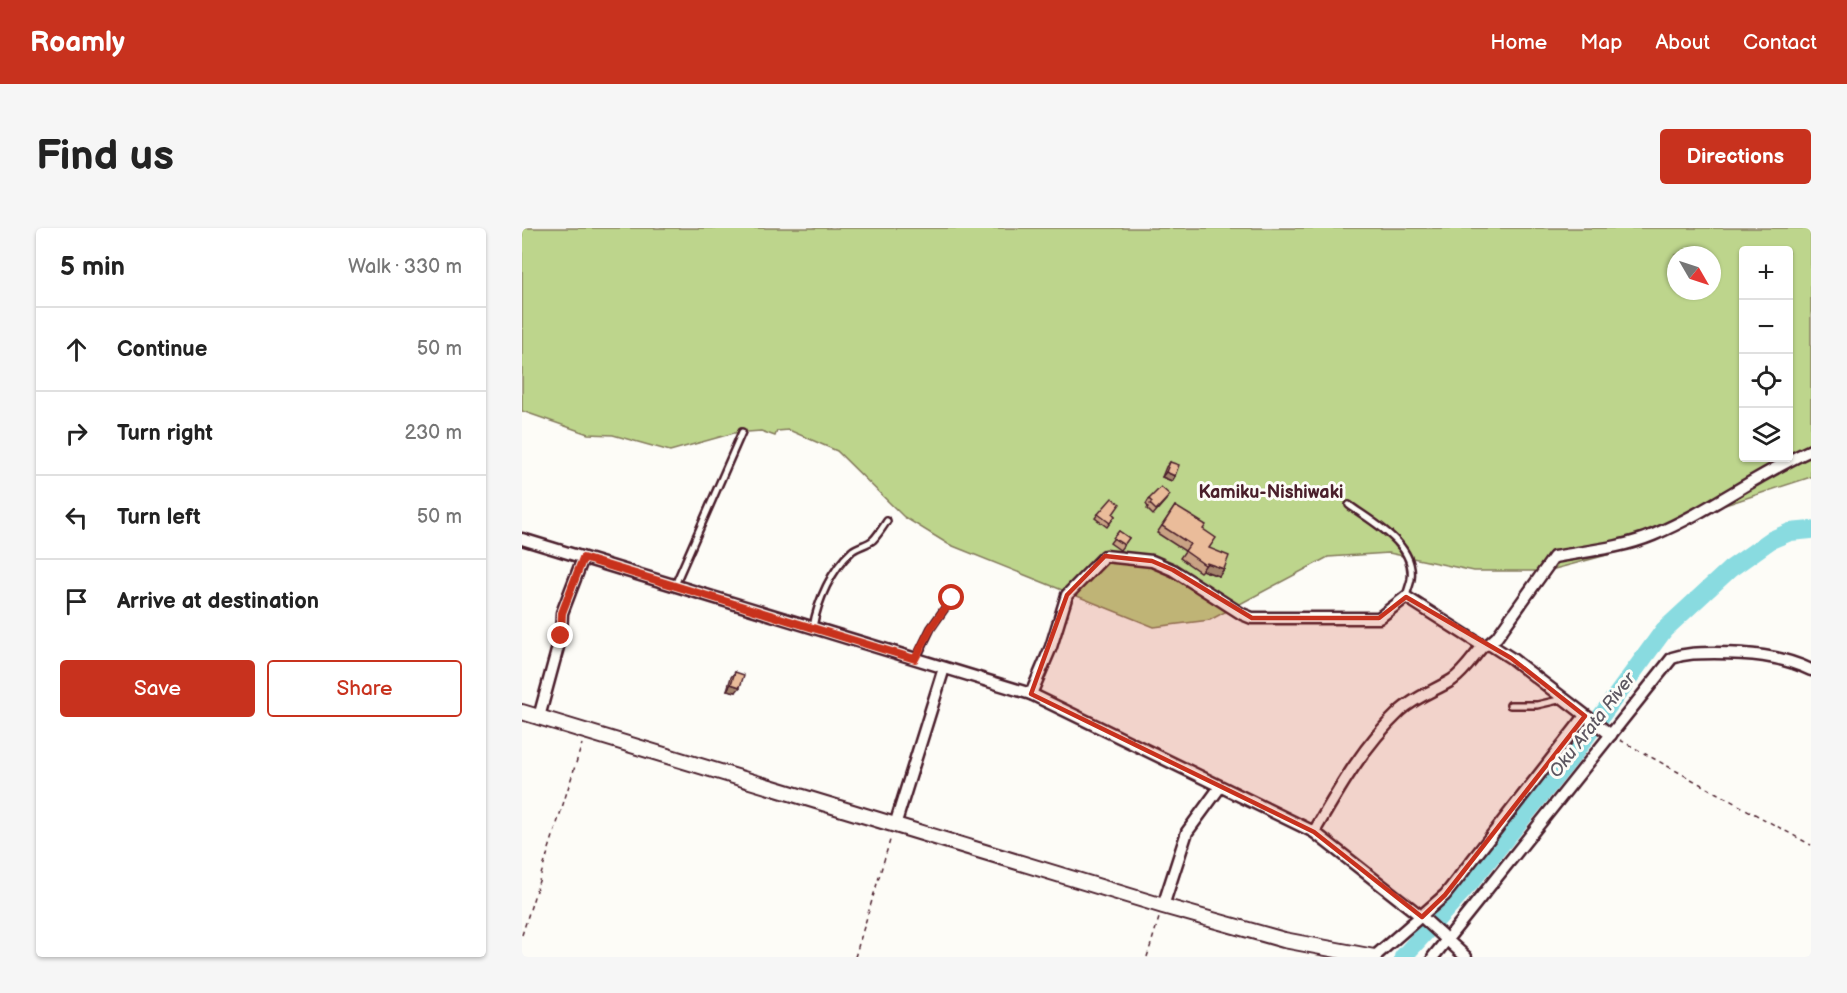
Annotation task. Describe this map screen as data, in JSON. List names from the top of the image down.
{
  "districts": ["Kamiku-Nishiwaki"],
  "water": ["Oku Arata River"],
  "north": "bottom right",
  "page": {
    "header": "Roamly",
    "nav": [
      "Home",
      "Map",
      "About",
      "Contact"
    ],
    "buttons": [
      "Directions",
      ["Save", "Share"]
    ],
    "title": "Find us",
    "heading": ["5 min", "Walk · 330 m"],
    "map_buttons": ["+", "−"],
    "list": [
      ["Continue", "50 m"],
      ["Turn right", "230 m"],
      ["Turn left", "50 m"],
      "Arrive at destination"
    ]
  }
}
